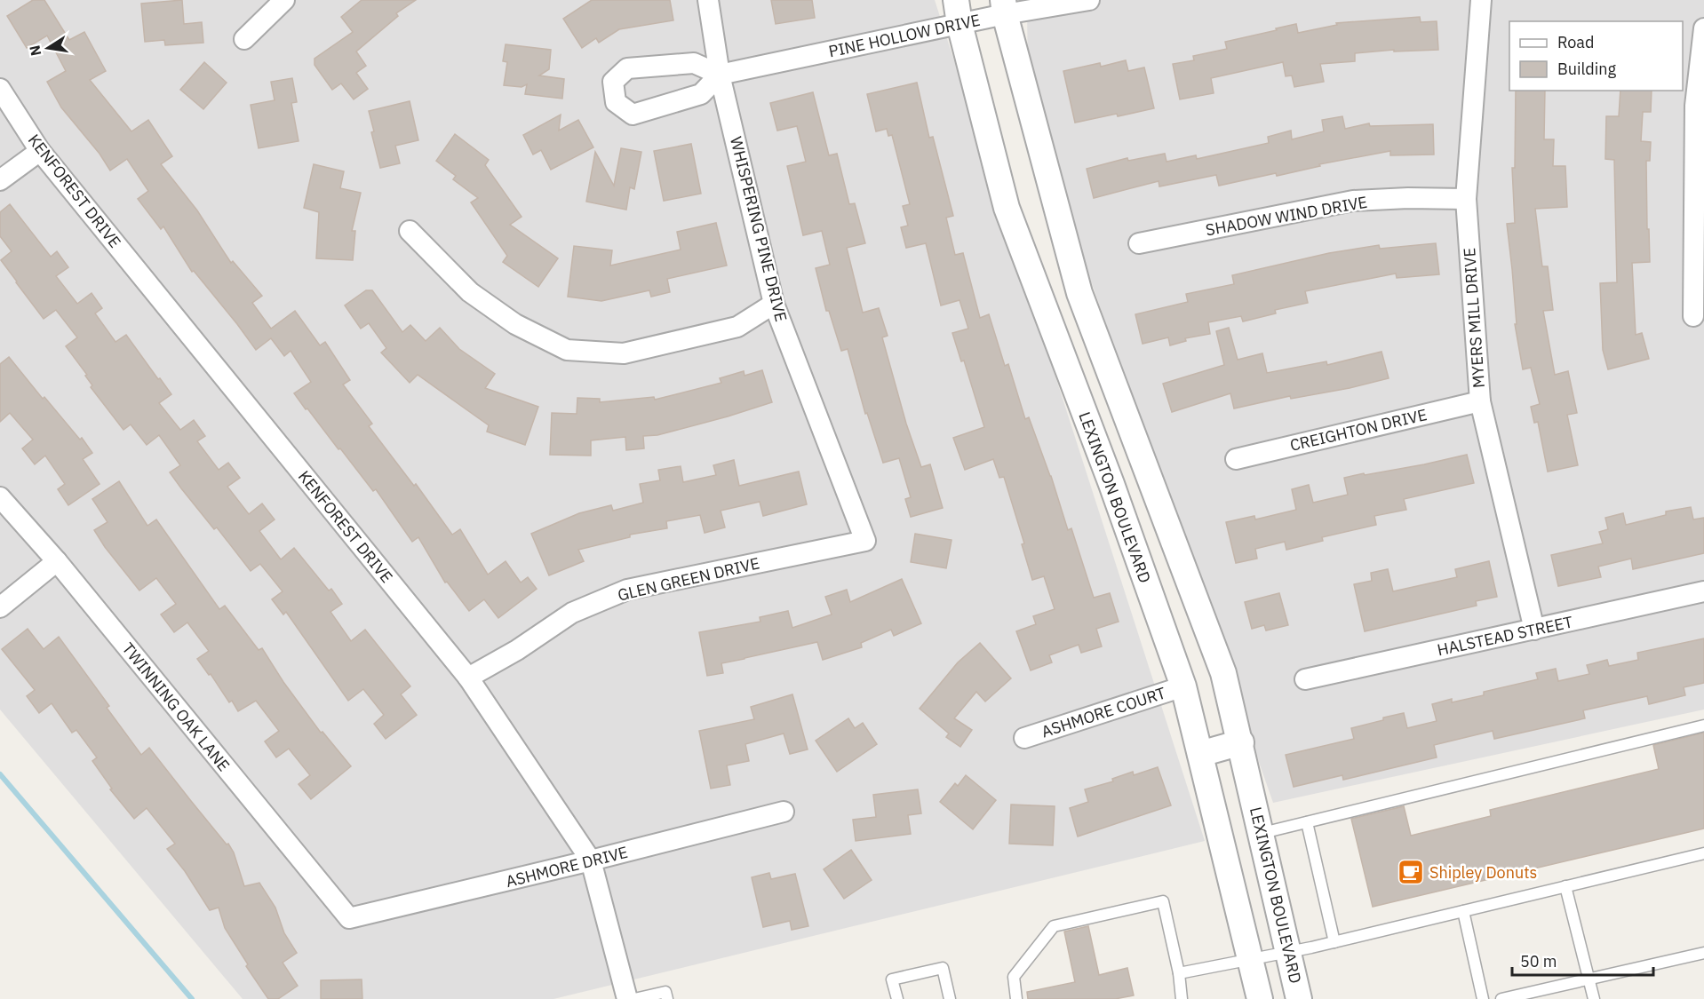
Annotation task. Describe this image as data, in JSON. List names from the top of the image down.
{
  "streets": {
    "street": [
      "PINE HOLLOW DRIVE",
      "KENFOREST DRIVE",
      "SHADOW WIND DRIVE",
      "WHISPERING PINE DRIVE",
      "MYERS MILL DRIVE",
      "CREIGHTON DRIVE",
      "LEXINGTON BOULEVARD",
      "GLEN GREEN DRIVE",
      "HALSTEAD STREET",
      "TWINNING OAK LANE",
      "ASHMORE COURT",
      "ASHMORE DRIVE"
    ]
  },
  "crossings": [
    ["PINE HOLLOW DRIVE", "WHISPERING PINE DRIVE"],
    ["PINE HOLLOW DRIVE", "LEXINGTON BOULEVARD"],
    ["KENFOREST DRIVE", "GLEN GREEN DRIVE"],
    ["KENFOREST DRIVE", "ASHMORE DRIVE"],
    ["SHADOW WIND DRIVE", "MYERS MILL DRIVE"],
    ["WHISPERING PINE DRIVE", "GLEN GREEN DRIVE"],
    ["MYERS MILL DRIVE", "CREIGHTON DRIVE"],
    ["MYERS MILL DRIVE", "HALSTEAD STREET"],
    ["LEXINGTON BOULEVARD", "ASHMORE COURT"],
    ["TWINNING OAK LANE", "ASHMORE DRIVE"]
  ],
  "places": {
    "cafe": ["Shipley Donuts"]
  },
  "legend": ["Road", "Building"],
  "scale_bar": "50 m",
  "north": "left"
}
